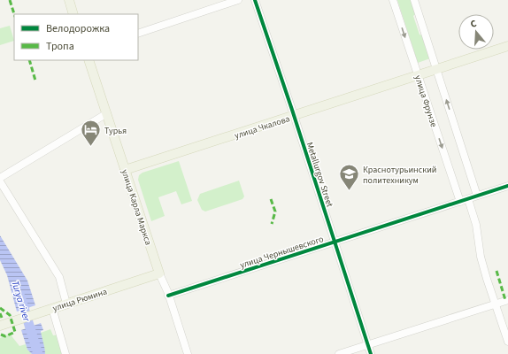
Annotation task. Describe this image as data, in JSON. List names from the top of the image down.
{
  "streets": {
    "main road": ["улица Чкалова", "улица Карла Маркса", "улица Рюмина"],
    "street": ["улица Фрунзе", "Metallurgov Street", "улица Чернышевского"]
  },
  "crossings": [
    ["улица Фрунзе", "улица Чкалова"],
    ["улица Фрунзе", "улица Чернышевского"],
    ["улица Чкалова", "Metallurgov Street"],
    ["улица Чкалова", "улица Карла Маркса"],
    ["Metallurgov Street", "улица Чернышевского"],
    ["улица Карла Маркса", "улица Чернышевского"],
    ["улица Карла Маркса", "улица Рюмина"]
  ],
  "water": ["Turya river"],
  "places": {
    "hotel": ["Турья"],
    "school or university": ["Краснотурьинский политехникум"]
  },
  "legend": ["Велодорожка", "Тропа"],
  "north": "top"
}
